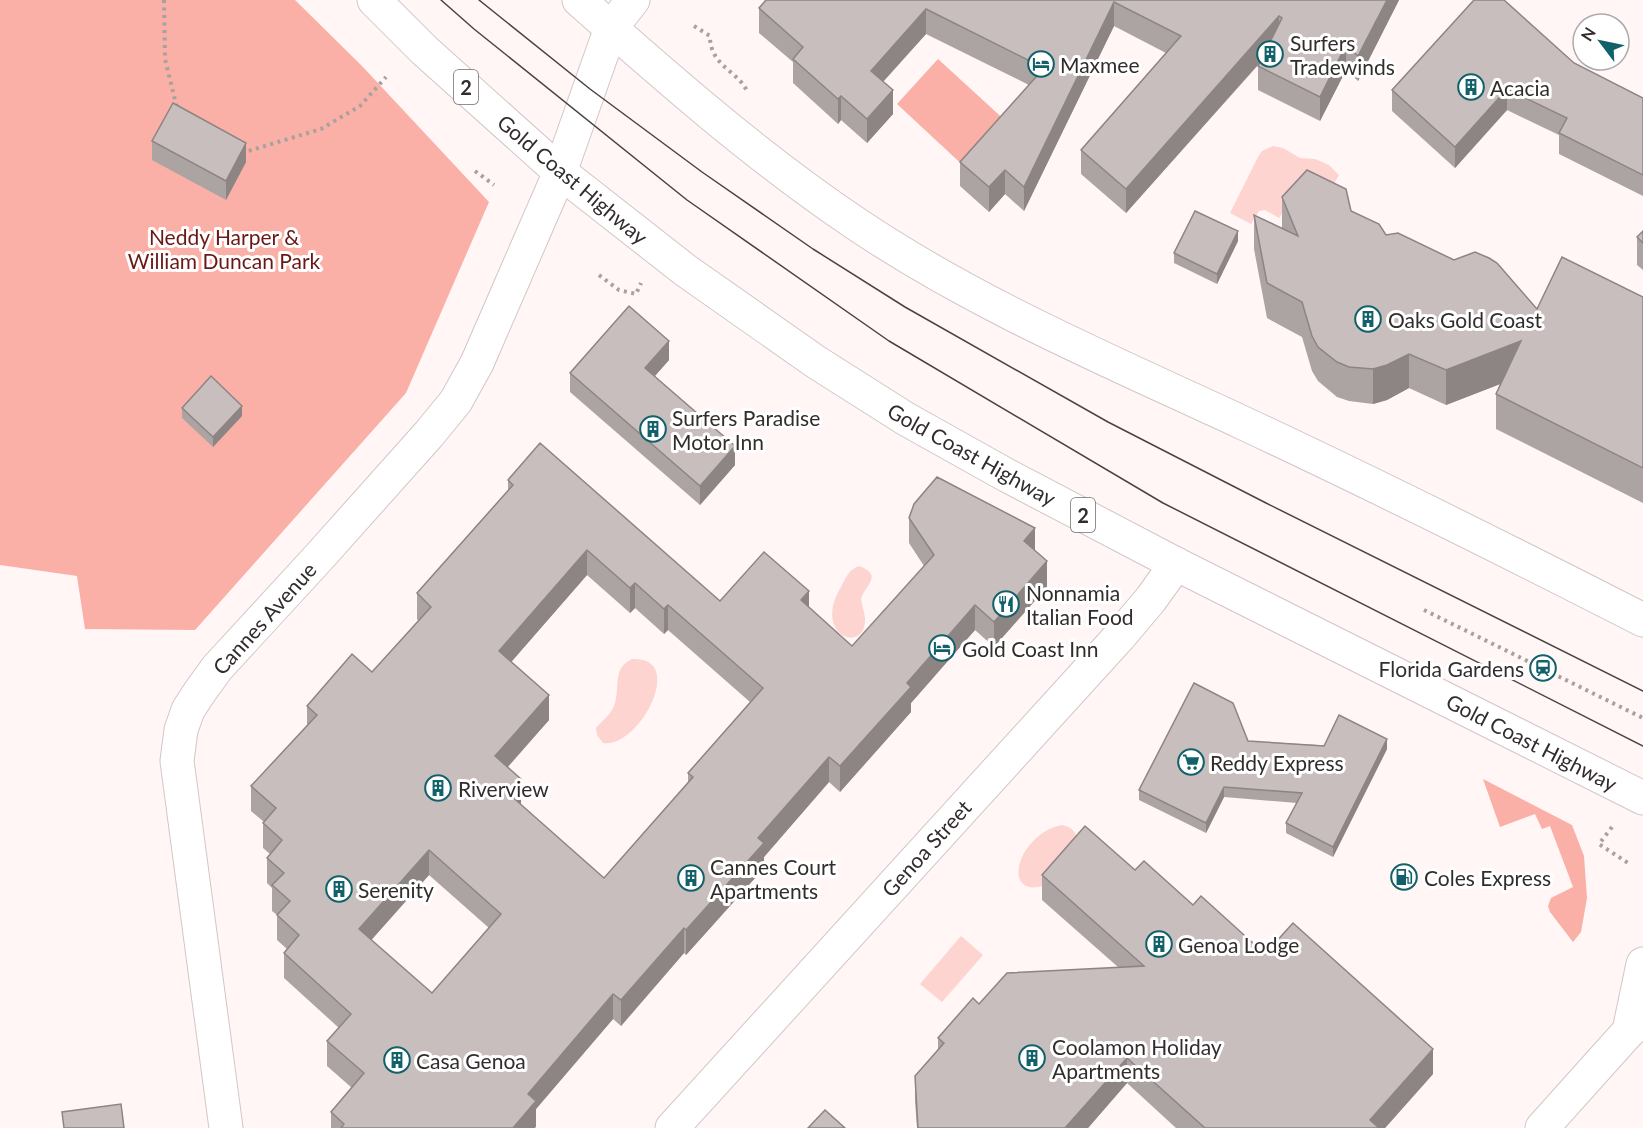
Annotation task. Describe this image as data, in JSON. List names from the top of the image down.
{
  "streets": {
    "main road": [
      "2",
      "Gold Coast Highway",
      "Cannes Avenue",
      "Genoa Street"
    ]
  },
  "crossings": [
    ["Gold Coast Highway", "Cannes Avenue"],
    ["Gold Coast Highway", "Genoa Street"]
  ],
  "parks": ["Neddy Harper & William Duncan Park"],
  "places": {
    "building": [
      "Surfers Tradewinds",
      "Acacia",
      "Oaks Gold Coast",
      "Surfers Paradise Motor Inn",
      "Riverview",
      "Cannes Court Apartments",
      "Serenity",
      "Genoa Lodge",
      "Coolamon Holiday Apartments",
      "Casa Genoa"
    ],
    "hotel": ["Maxmee", "Gold Coast Inn"],
    "restaurant": ["Nonnamia Italian Food"],
    "station": ["Florida Gardens"],
    "supermarket": ["Reddy Express"],
    "fuel station": ["Coles Express"]
  },
  "north": "top left"
}
